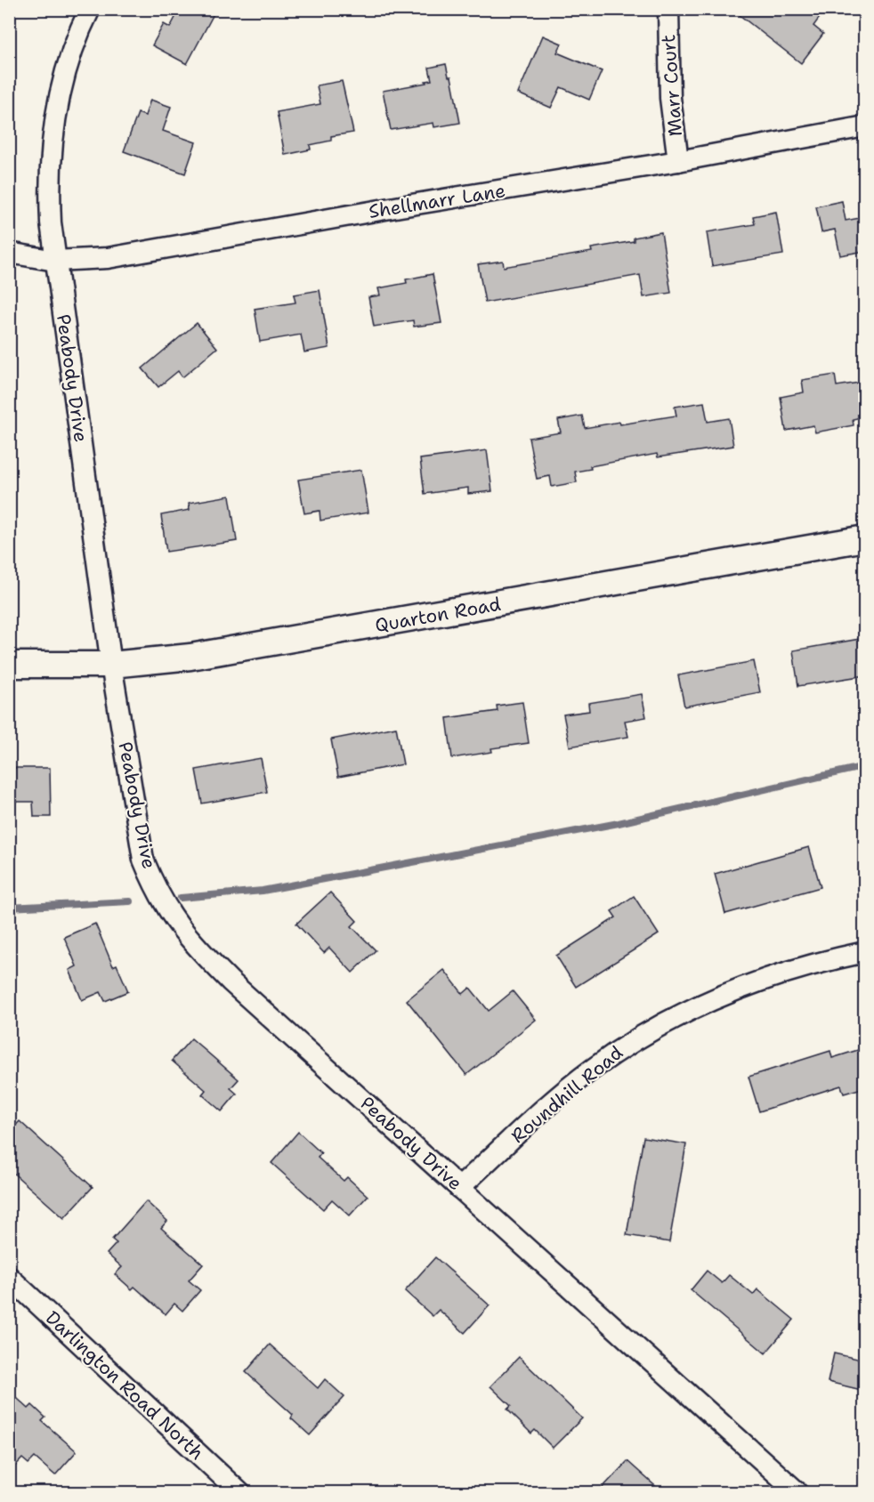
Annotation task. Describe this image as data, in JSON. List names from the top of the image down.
{
  "streets": {
    "street": [
      "Marr Court",
      "Shellmarr Lane",
      "Peabody Drive",
      "Quarton Road",
      "Roundhill Road",
      "Darlington Road North"
    ]
  },
  "crossings": [
    ["Marr Court", "Shellmarr Lane"],
    ["Shellmarr Lane", "Peabody Drive"],
    ["Peabody Drive", "Quarton Road"],
    ["Peabody Drive", "Roundhill Road"]
  ]
}
